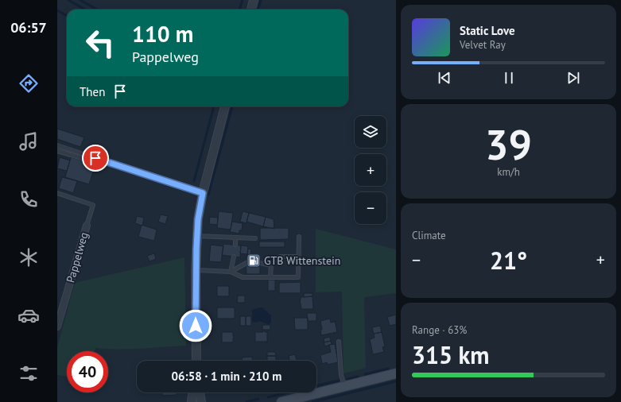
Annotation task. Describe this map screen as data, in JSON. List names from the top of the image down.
{
  "streets": {
    "street": ["Pappelweg"]
  },
  "places": {
    "fuel station": ["GTB Wittenstein"]
  },
  "page": {
    "tabs": "06:57",
    "turn": ["110 m", "Pappelweg"],
    "song": ["Static Love", "Velvet Ray"],
    "then": "Then",
    "tile": [
      ["39", "km/h"],
      "Climate",
      ["Range · 63%", "315 km"]
    ],
    "map_buttons": ["+", "−"],
    "heat": ["−", "21°", "+"],
    "limit": "40",
    "trip": "06:58 · 1 min · 210 m"
  }
}
